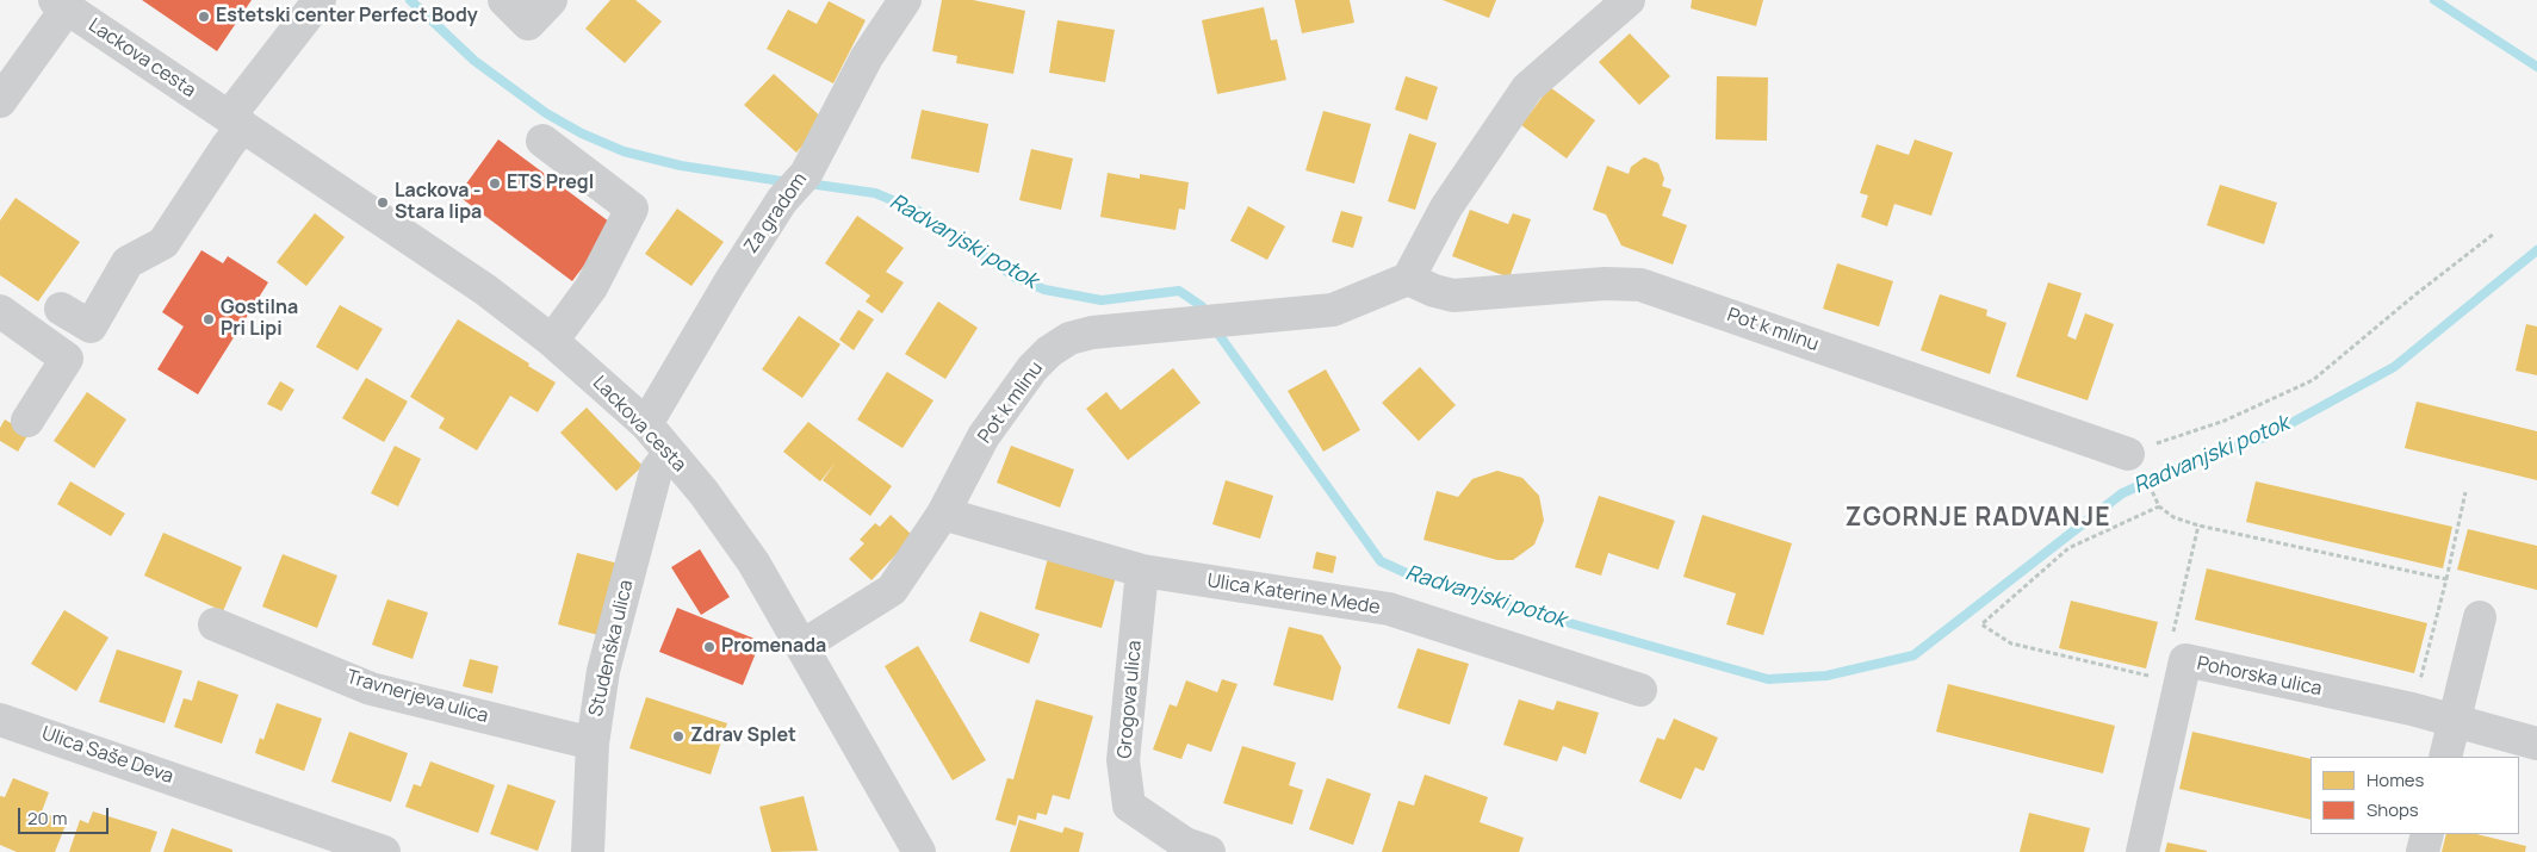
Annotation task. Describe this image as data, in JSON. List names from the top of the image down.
{
  "streets": {
    "street": [
      "Lackova cesta",
      "Za gradom",
      "Pot k mlinu",
      "Ulica Katerine Mede",
      "Studenška ulica",
      "Pohorska ulica",
      "Travnerjeva ulica",
      "Grogova ulica",
      "Ulica Saše Deva"
    ]
  },
  "crossings": [
    ["Lackova cesta", "Za gradom"],
    ["Lackova cesta", "Pot k mlinu"],
    ["Lackova cesta", "Studenška ulica"],
    ["Pot k mlinu", "Ulica Katerine Mede"],
    ["Ulica Katerine Mede", "Grogova ulica"],
    ["Studenška ulica", "Travnerjeva ulica"]
  ],
  "districts": ["ZGORNJE RADVANJE"],
  "water": ["Radvanjski potok"],
  "places": [
    "Estetski center Perfect Body",
    "ETS Pregl",
    "Lackova - Stara lipa",
    "Gostilna Pri Lipi",
    "Promenada",
    "Zdrav Splet"
  ],
  "legend": ["Homes", "Shops"],
  "scale_bar": "20 m"
}
